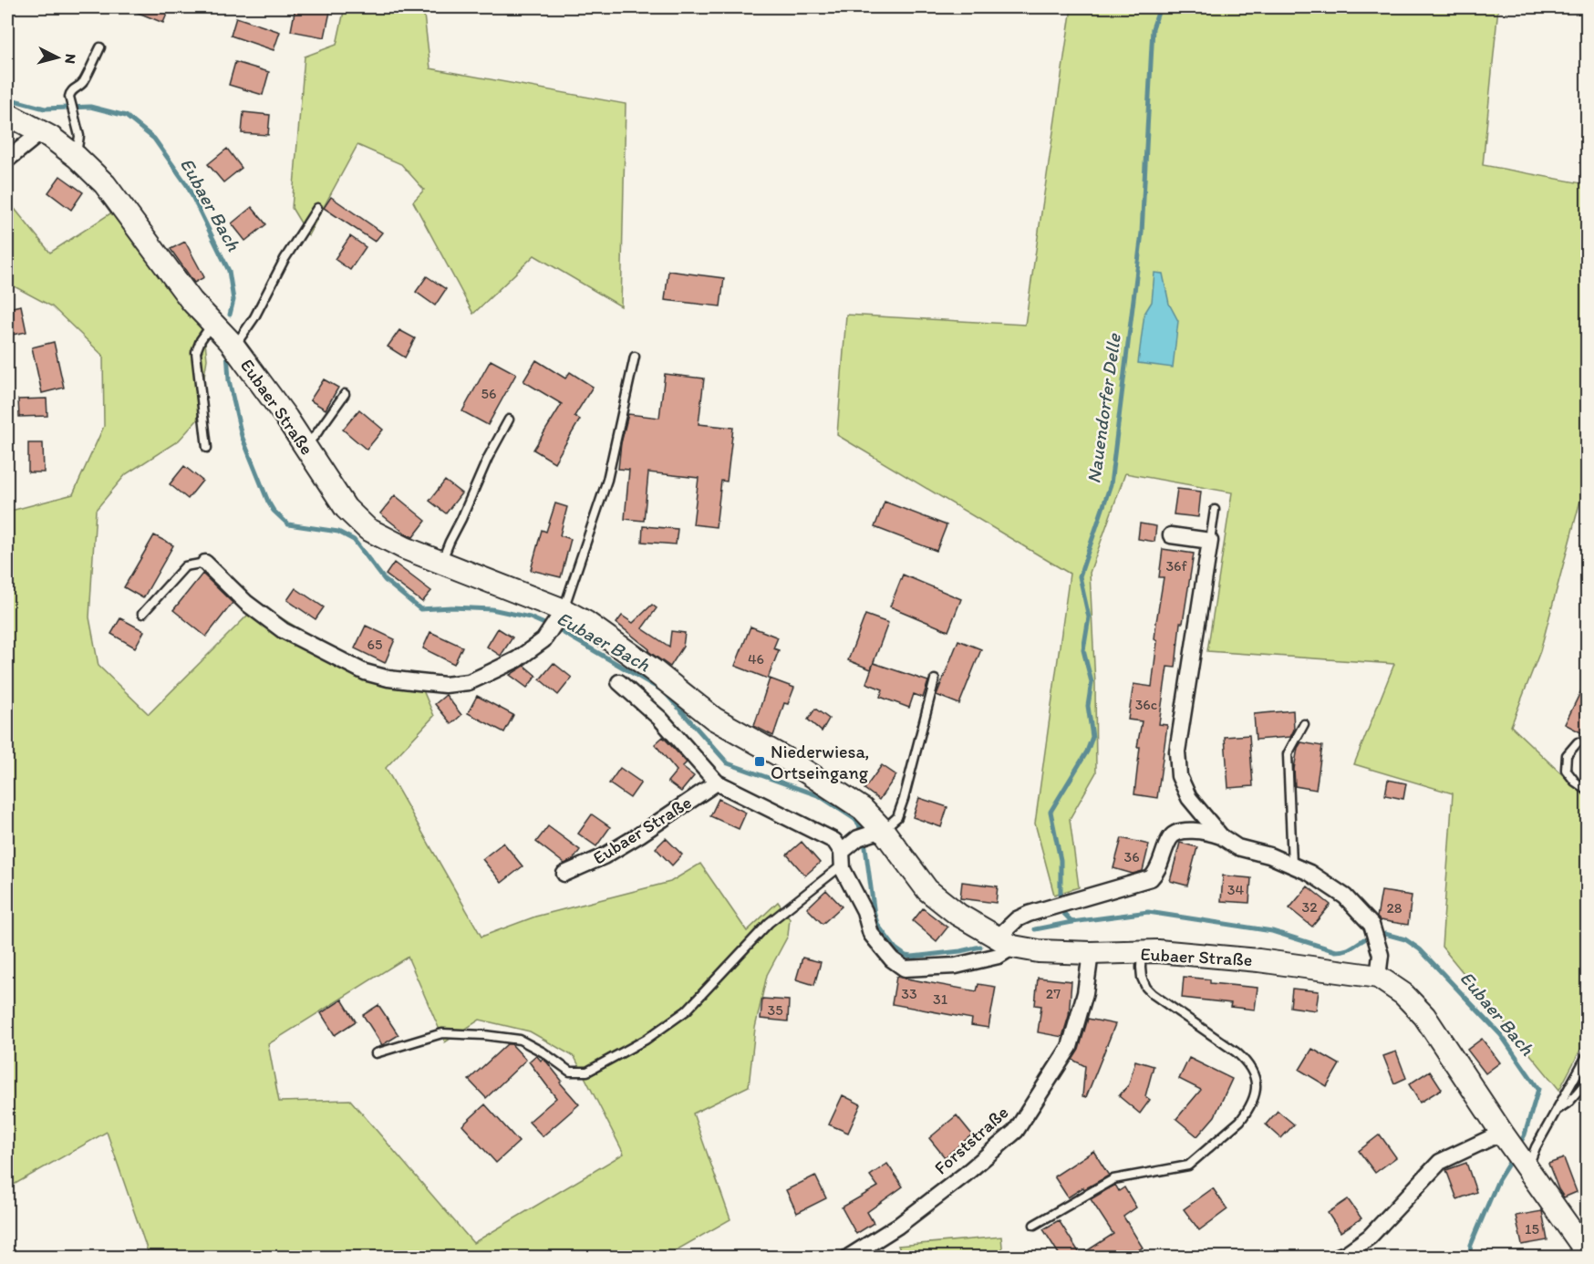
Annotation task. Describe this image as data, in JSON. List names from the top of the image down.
{
  "streets": {
    "street": ["Eubaer Straße", "Forststraße"]
  },
  "crossings": [
    ["Eubaer Straße", "Forststraße"]
  ],
  "water": ["Eubaer Bach", "Nauendorfer Delle"],
  "places": {
    "transit": ["Niederwiesa, Ortseingang"]
  },
  "house_numbers": [
    "56",
    "36f",
    "65",
    "46",
    "36c",
    "36",
    "34",
    "32",
    "28",
    "33",
    "27",
    "31",
    "35",
    "15"
  ],
  "north": "right"
}
